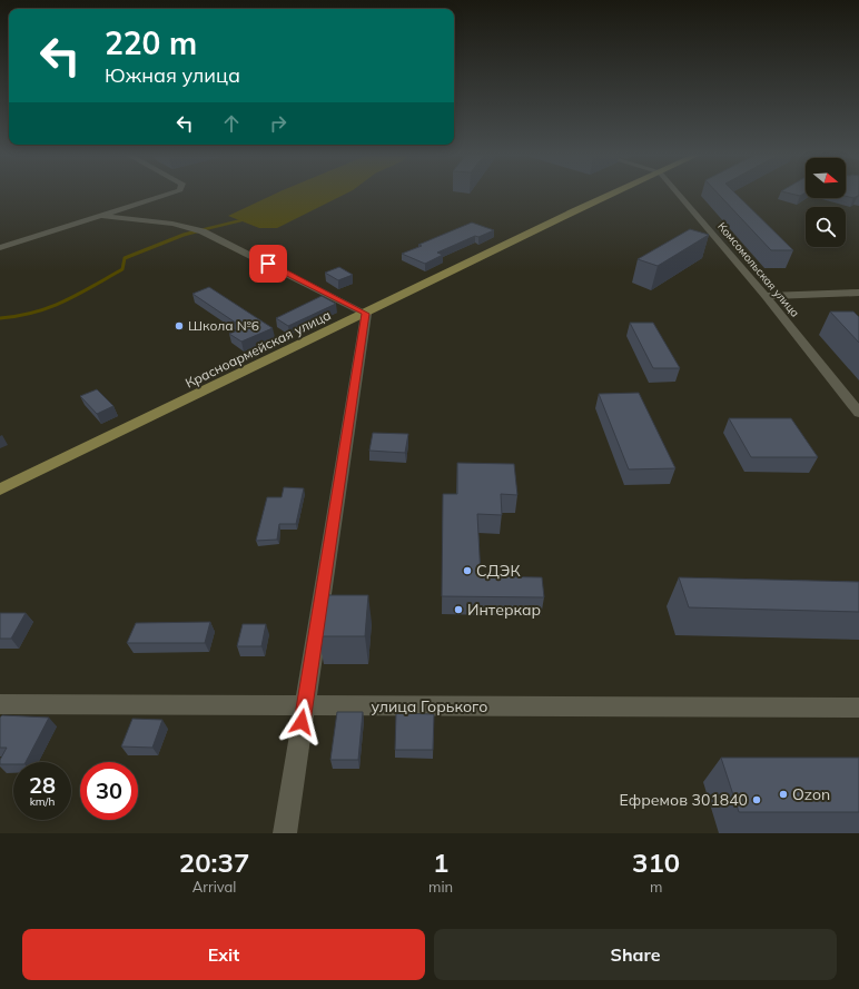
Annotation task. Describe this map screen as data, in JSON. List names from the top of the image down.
{
  "streets": {
    "main road": ["Красноармейская улица"],
    "street": ["Комсомольская улица", "улица Горького"]
  },
  "places": [
    "Школа №6",
    "СДЭК",
    "Интеркар",
    "Ozon",
    "Ефремов 301840"
  ],
  "north": "right",
  "page": {
    "turn": ["220 m", "Южная улица"],
    "speed": "28 km/h",
    "limit": "30",
    "eta": [
      "20:37",
      "Arrival",
      "1",
      "min",
      "310",
      "m"
    ],
    "buttons": ["Exit", "Share"]
  }
}
